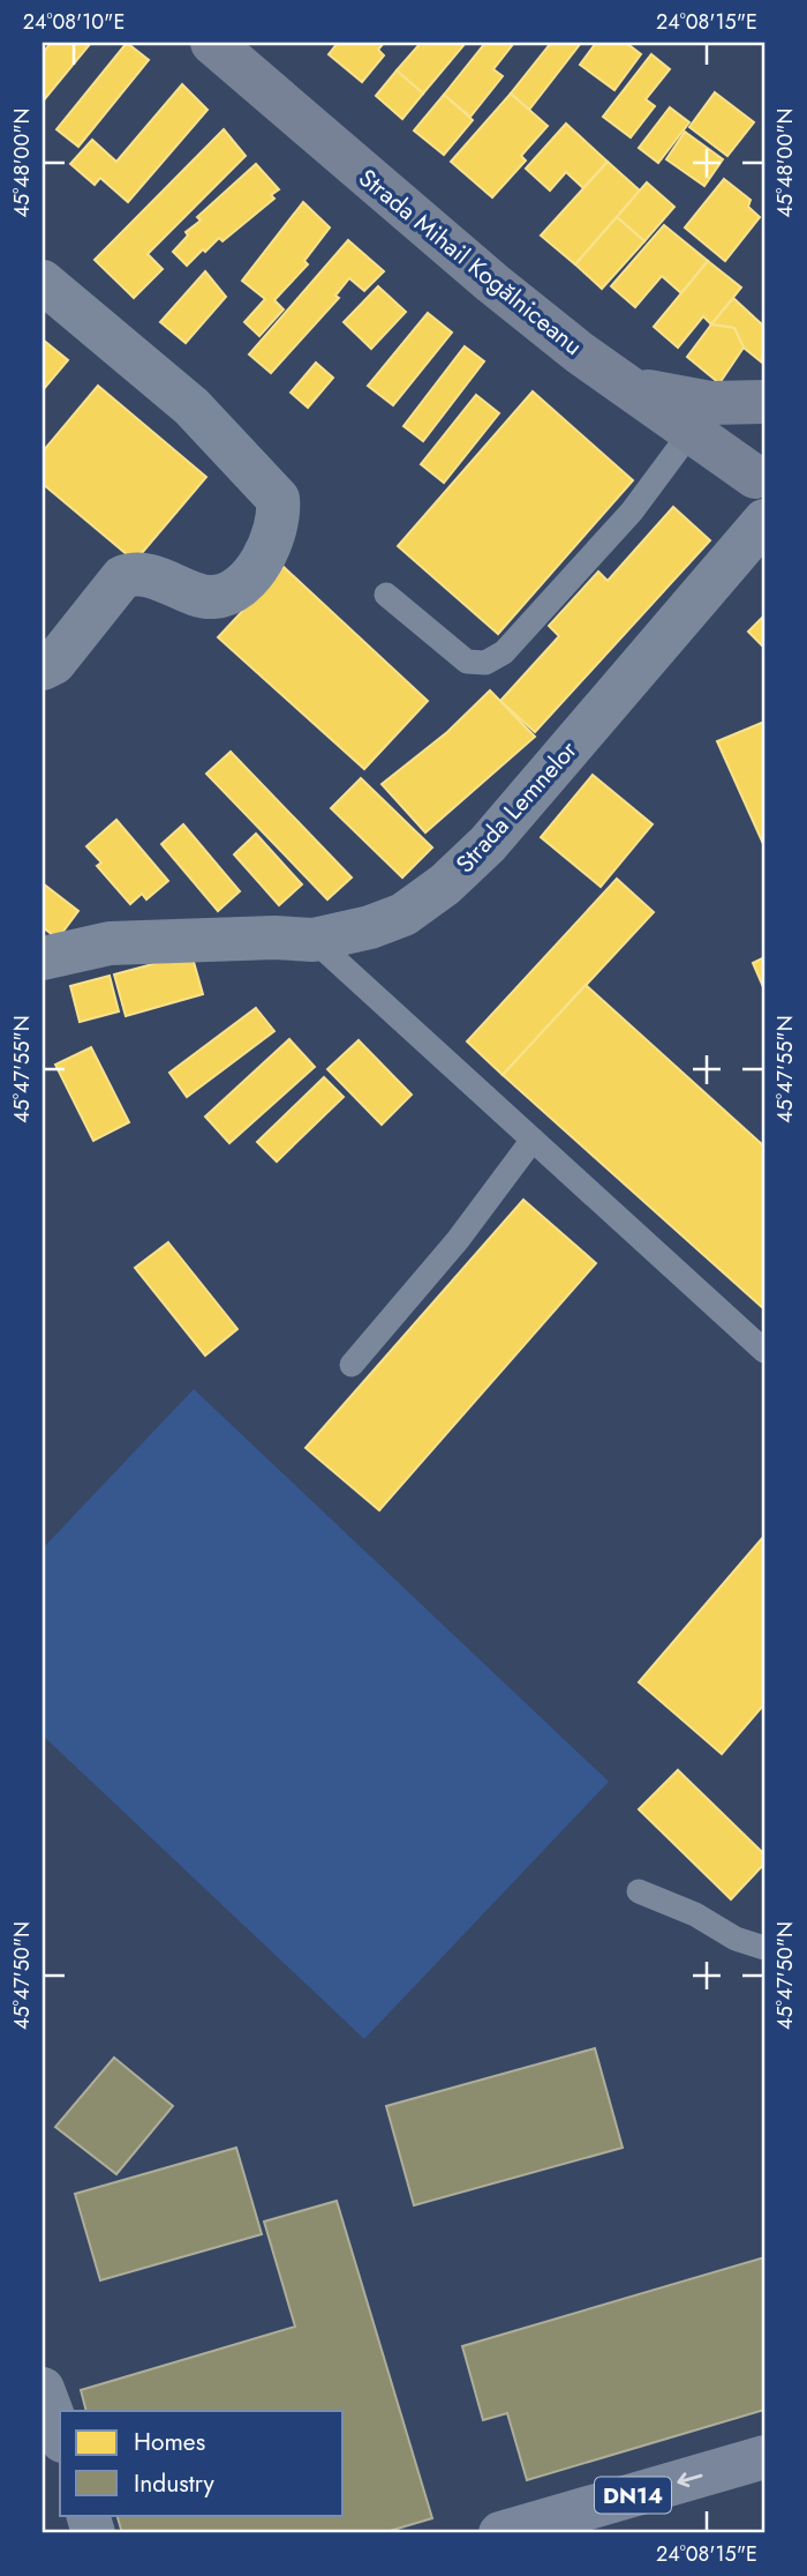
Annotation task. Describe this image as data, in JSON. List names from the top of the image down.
{
  "streets": {
    "main road": ["Strada Mihail Kogălniceanu", "DN14"],
    "street": ["Strada Lemnelor"]
  },
  "legend": ["Homes", "Industry"],
  "coordinates": [
    "24°08'10\"E",
    "24°08'15\"E",
    "45°48'00\"N",
    "45°47'55\"N",
    "45°47'50\"N"
  ]
}
